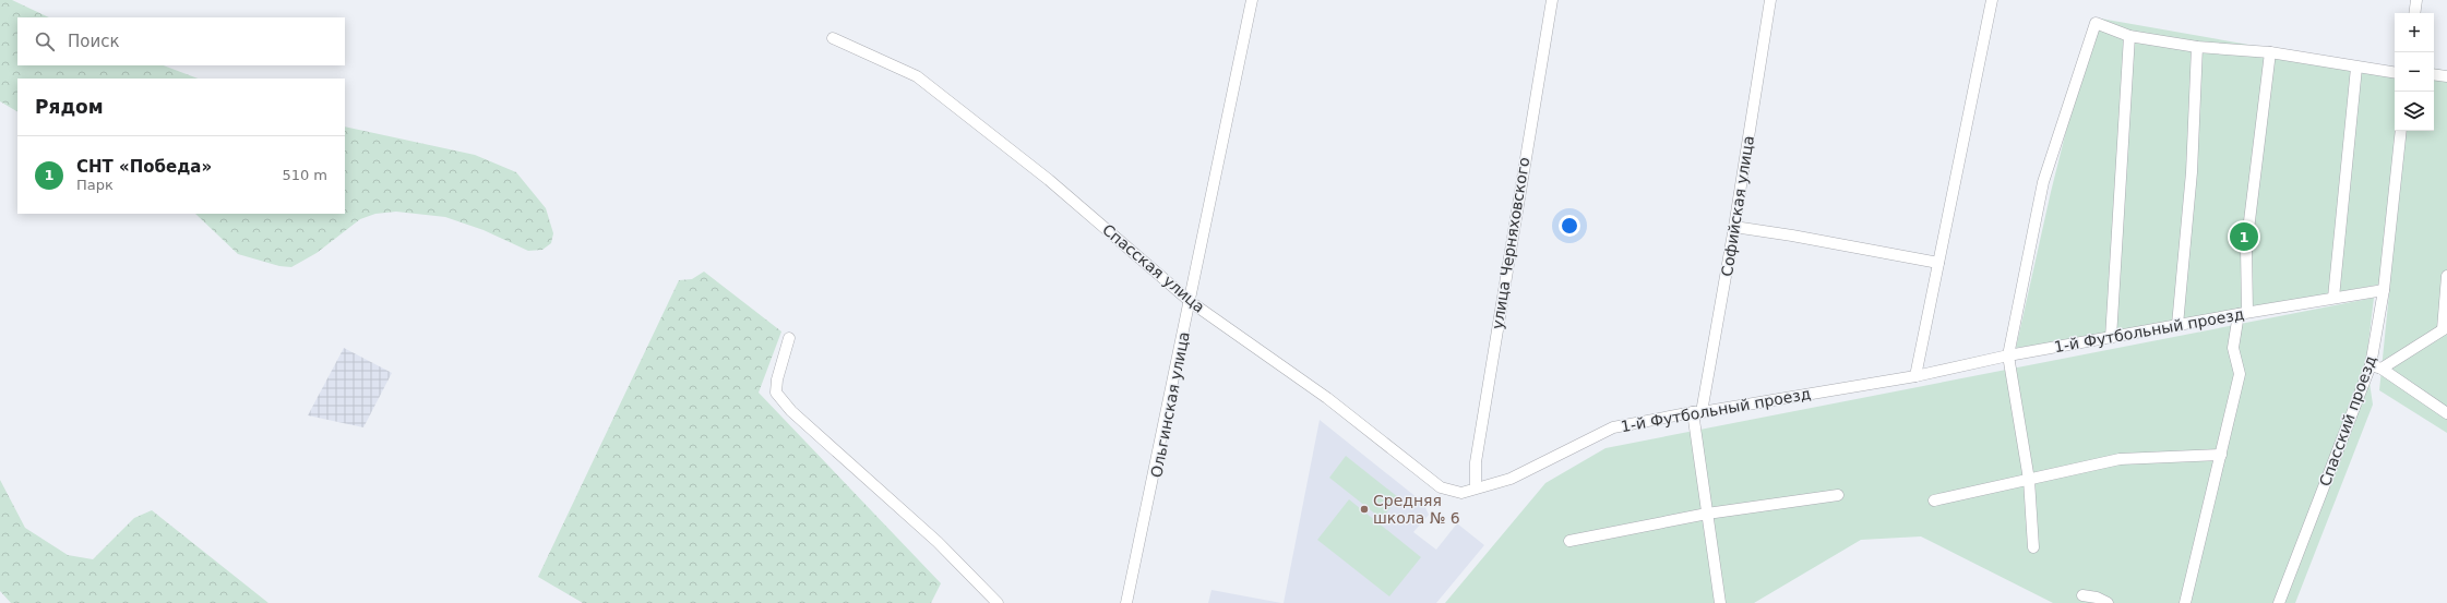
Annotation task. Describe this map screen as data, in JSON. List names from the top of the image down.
{
  "streets": {
    "street": [
      "Софийская улица",
      "улица Черняховского",
      "Спасская улица",
      "1-й Футбольный проезд",
      "Ольгинская улица",
      "Спасский проезд"
    ]
  },
  "crossings": [
    ["Софийская улица", "1-й Футбольный проезд"],
    ["улица Черняховского", "Спасская улица"],
    ["улица Черняховского", "1-й Футбольный проезд"],
    ["Спасская улица", "1-й Футбольный проезд"],
    ["Спасская улица", "Ольгинская улица"],
    ["1-й Футбольный проезд", "Спасский проезд"]
  ],
  "places": ["Средняя школа № 6"],
  "page": {
    "map_buttons": ["+", "−"],
    "search": "Поиск",
    "heading": "Рядом",
    "list": [
      {
        "mark": "1",
        "name": "СНТ «Победа»",
        "note": "Парк",
        "value": "510 m"
      }
    ],
    "pins": "1"
  }
}
